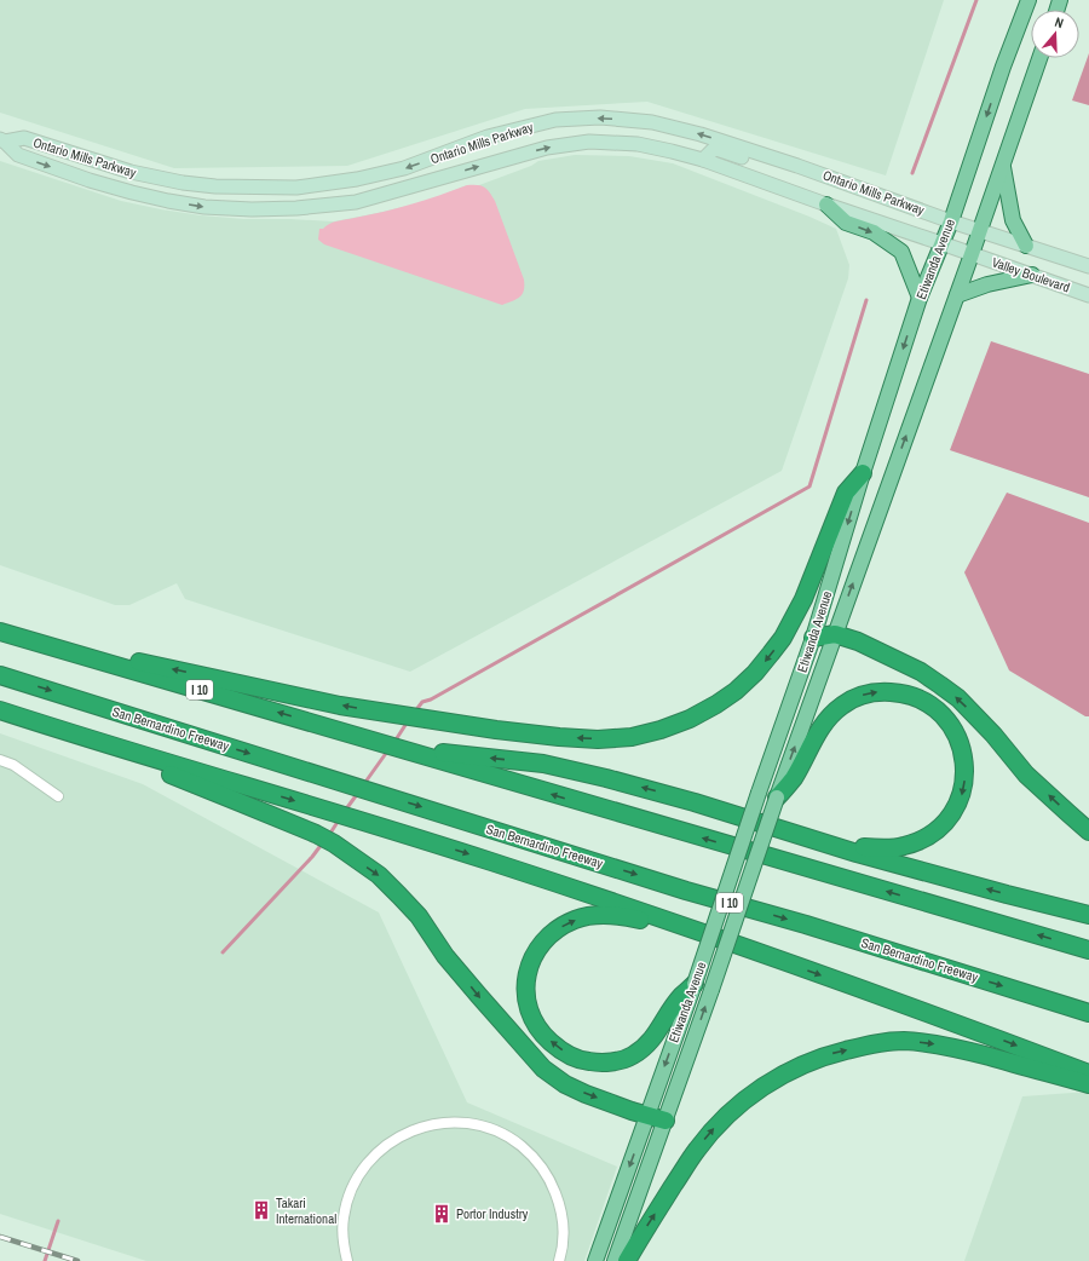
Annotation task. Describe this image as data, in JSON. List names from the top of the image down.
{
  "streets": {
    "highway": ["I 10", "San Bernardino Freeway"],
    "main road": ["Ontario Mills Parkway", "Etiwanda Avenue", "Valley Boulevard"]
  },
  "crossings": [
    ["Ontario Mills Parkway", "Etiwanda Avenue"],
    ["Ontario Mills Parkway", "Valley Boulevard"],
    ["Etiwanda Avenue", "Valley Boulevard"]
  ],
  "places": {
    "building": ["Takari International", "Portor Industry"]
  },
  "north": "top"
}
